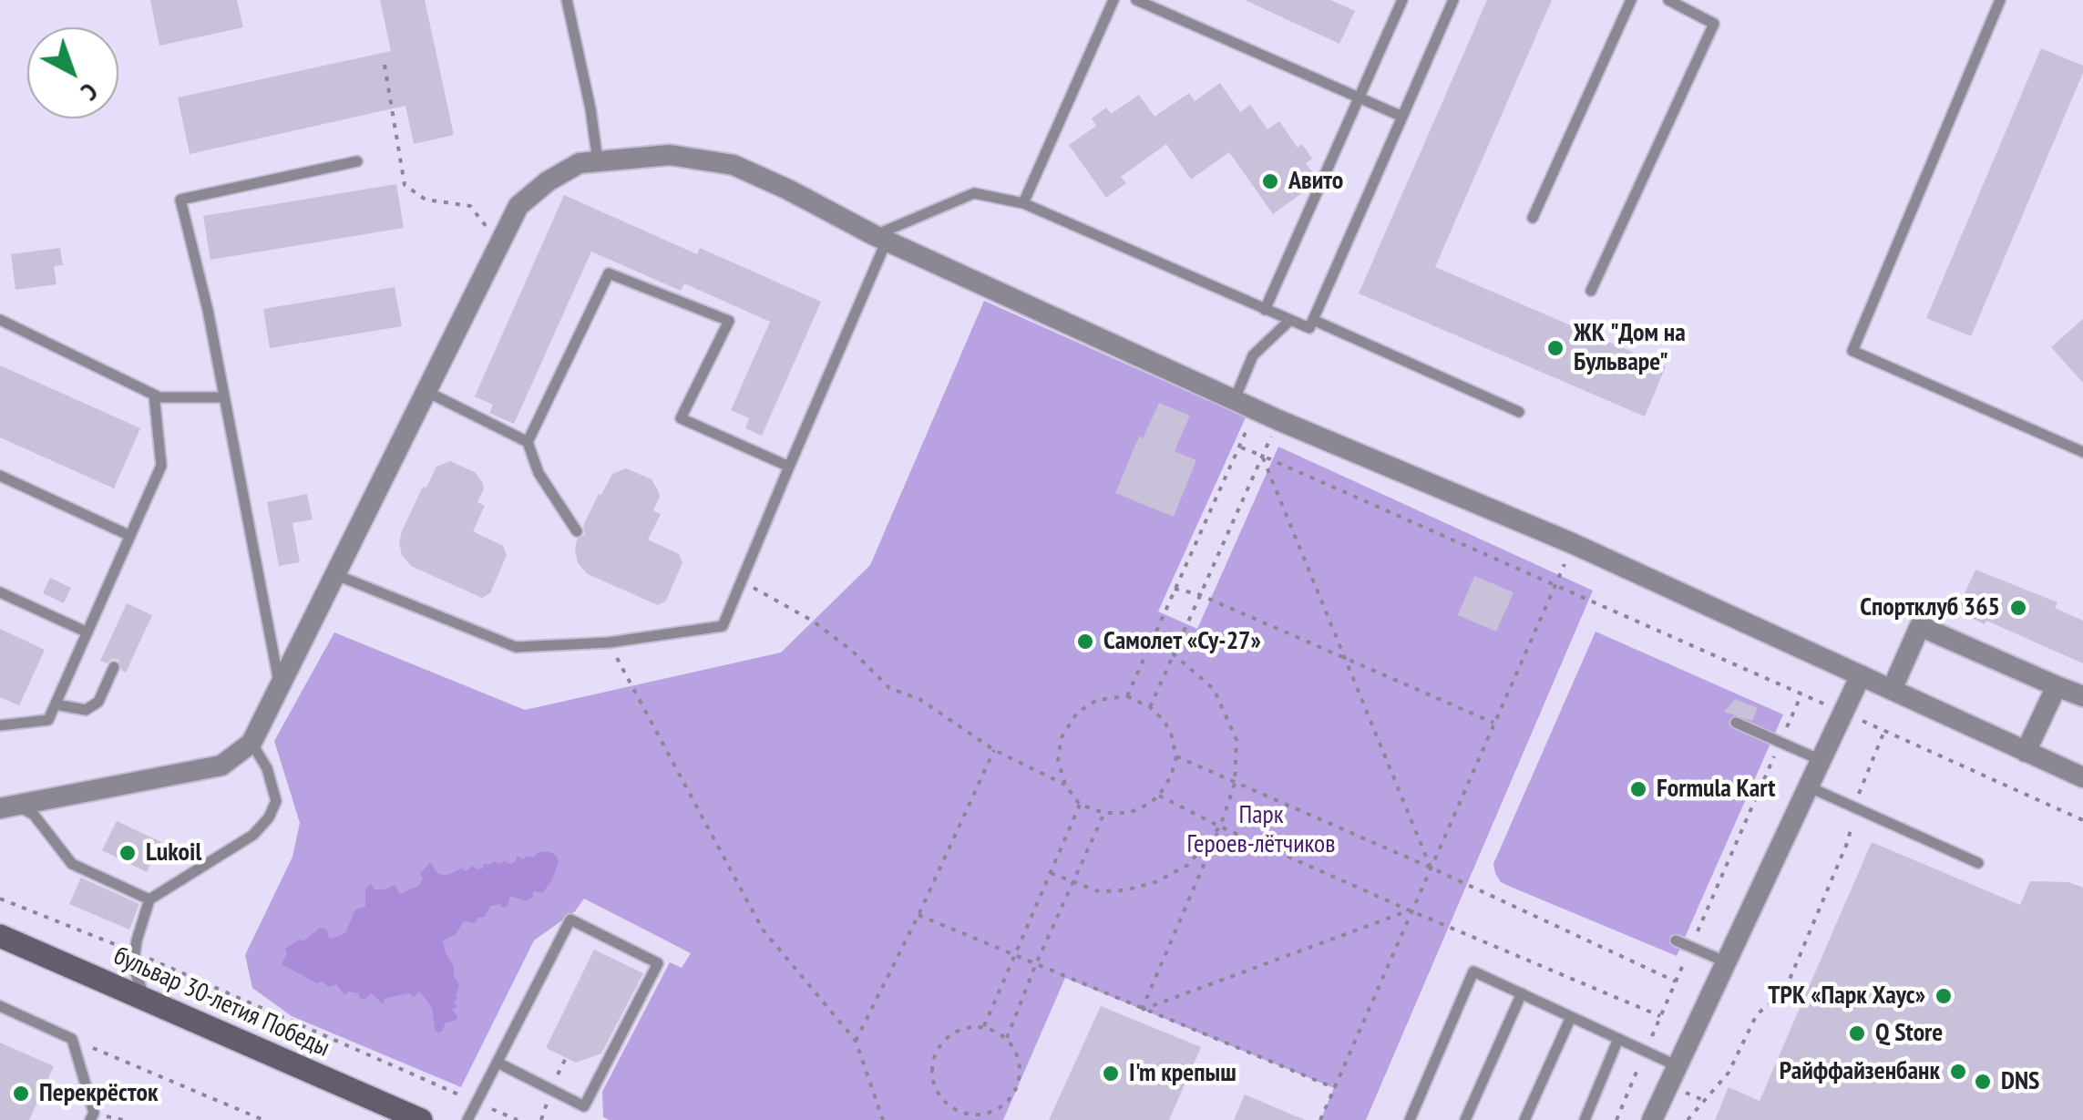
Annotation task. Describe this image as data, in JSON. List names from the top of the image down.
{
  "streets": {
    "main road": ["бульвар 30-летия Победы"]
  },
  "parks": ["Парк Героев-лётчиков"],
  "places": [
    "Авито",
    "ЖК \"Дом на Бульваре\"",
    "Спортклуб 365",
    "Самолет «Су-27»",
    "Formula Kart",
    "Lukoil",
    "ТРК «Парк Хаус»",
    "Q Store",
    "Райффайзенбанк",
    "I'm крепыш",
    "DNS",
    "Перекрёсток"
  ],
  "north": "bottom right"
}
